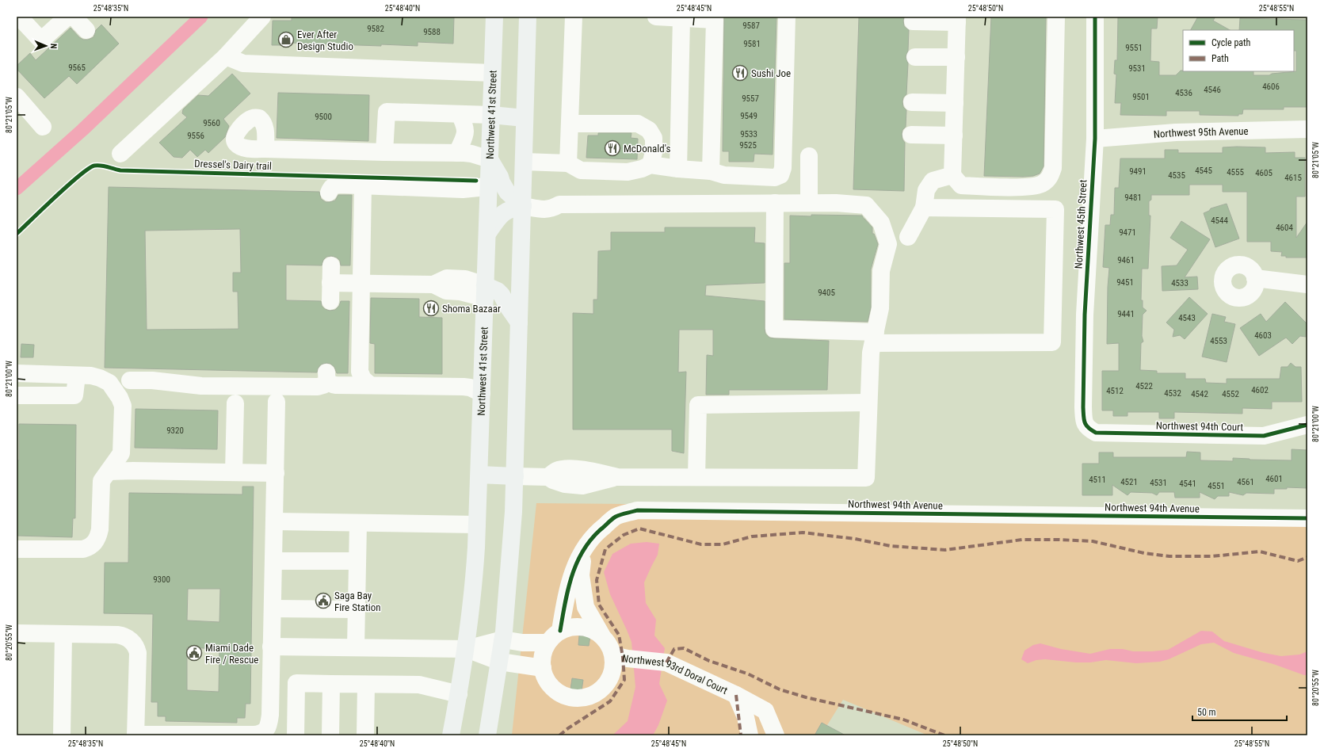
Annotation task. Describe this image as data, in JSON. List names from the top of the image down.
{
  "streets": {
    "main road": ["Northwest 41st Street"],
    "street": [
      "Northwest 95th Avenue",
      "Northwest 45th Street",
      "Northwest 94th Court",
      "Northwest 94th Avenue",
      "Northwest 93rd Doral Court"
    ],
    "cycle path": ["Dressel's Dairy trail"]
  },
  "crossings": [
    ["Northwest 95th Avenue", "Northwest 45th Street"],
    ["Northwest 45th Street", "Northwest 94th Court"],
    ["Northwest 94th Avenue", "Northwest 93rd Doral Court"]
  ],
  "places": {
    "shop": ["Ever After Design Studio"],
    "restaurant": ["Sushi Joe", "McDonald's", "Shoma Bazaar"],
    "public building": ["Saga Bay Fire Station", "Miami Dade Fire / Rescue"]
  },
  "house_numbers": [
    "9587",
    "9582",
    "9588",
    "9581",
    "9551",
    "9565",
    "9531",
    "4606",
    "4546",
    "4536",
    "9501",
    "9557",
    "9549",
    "9500",
    "9560",
    "9533",
    "9556",
    "9525",
    "4545",
    "9491",
    "4555",
    "4605",
    "4535",
    "4615",
    "9481",
    "4544",
    "4604",
    "9471",
    "9461",
    "9451",
    "4533",
    "9405",
    "9441",
    "4543",
    "4603",
    "4553",
    "4522",
    "4602",
    "4512",
    "4532",
    "4542",
    "4552",
    "9320",
    "4601",
    "4511",
    "4521",
    "4561",
    "4531",
    "4541",
    "4551",
    "9300"
  ],
  "legend": ["Cycle path", "Path"],
  "scale_bar": "50 m",
  "north": "right",
  "coordinates": [
    "25°48'35\"N",
    "25°48'40\"N",
    "25°48'45\"N",
    "25°48'50\"N",
    "25°48'55\"N",
    "80°21'05\"W",
    "80°21'00\"W",
    "80°20'55\"W"
  ]
}
